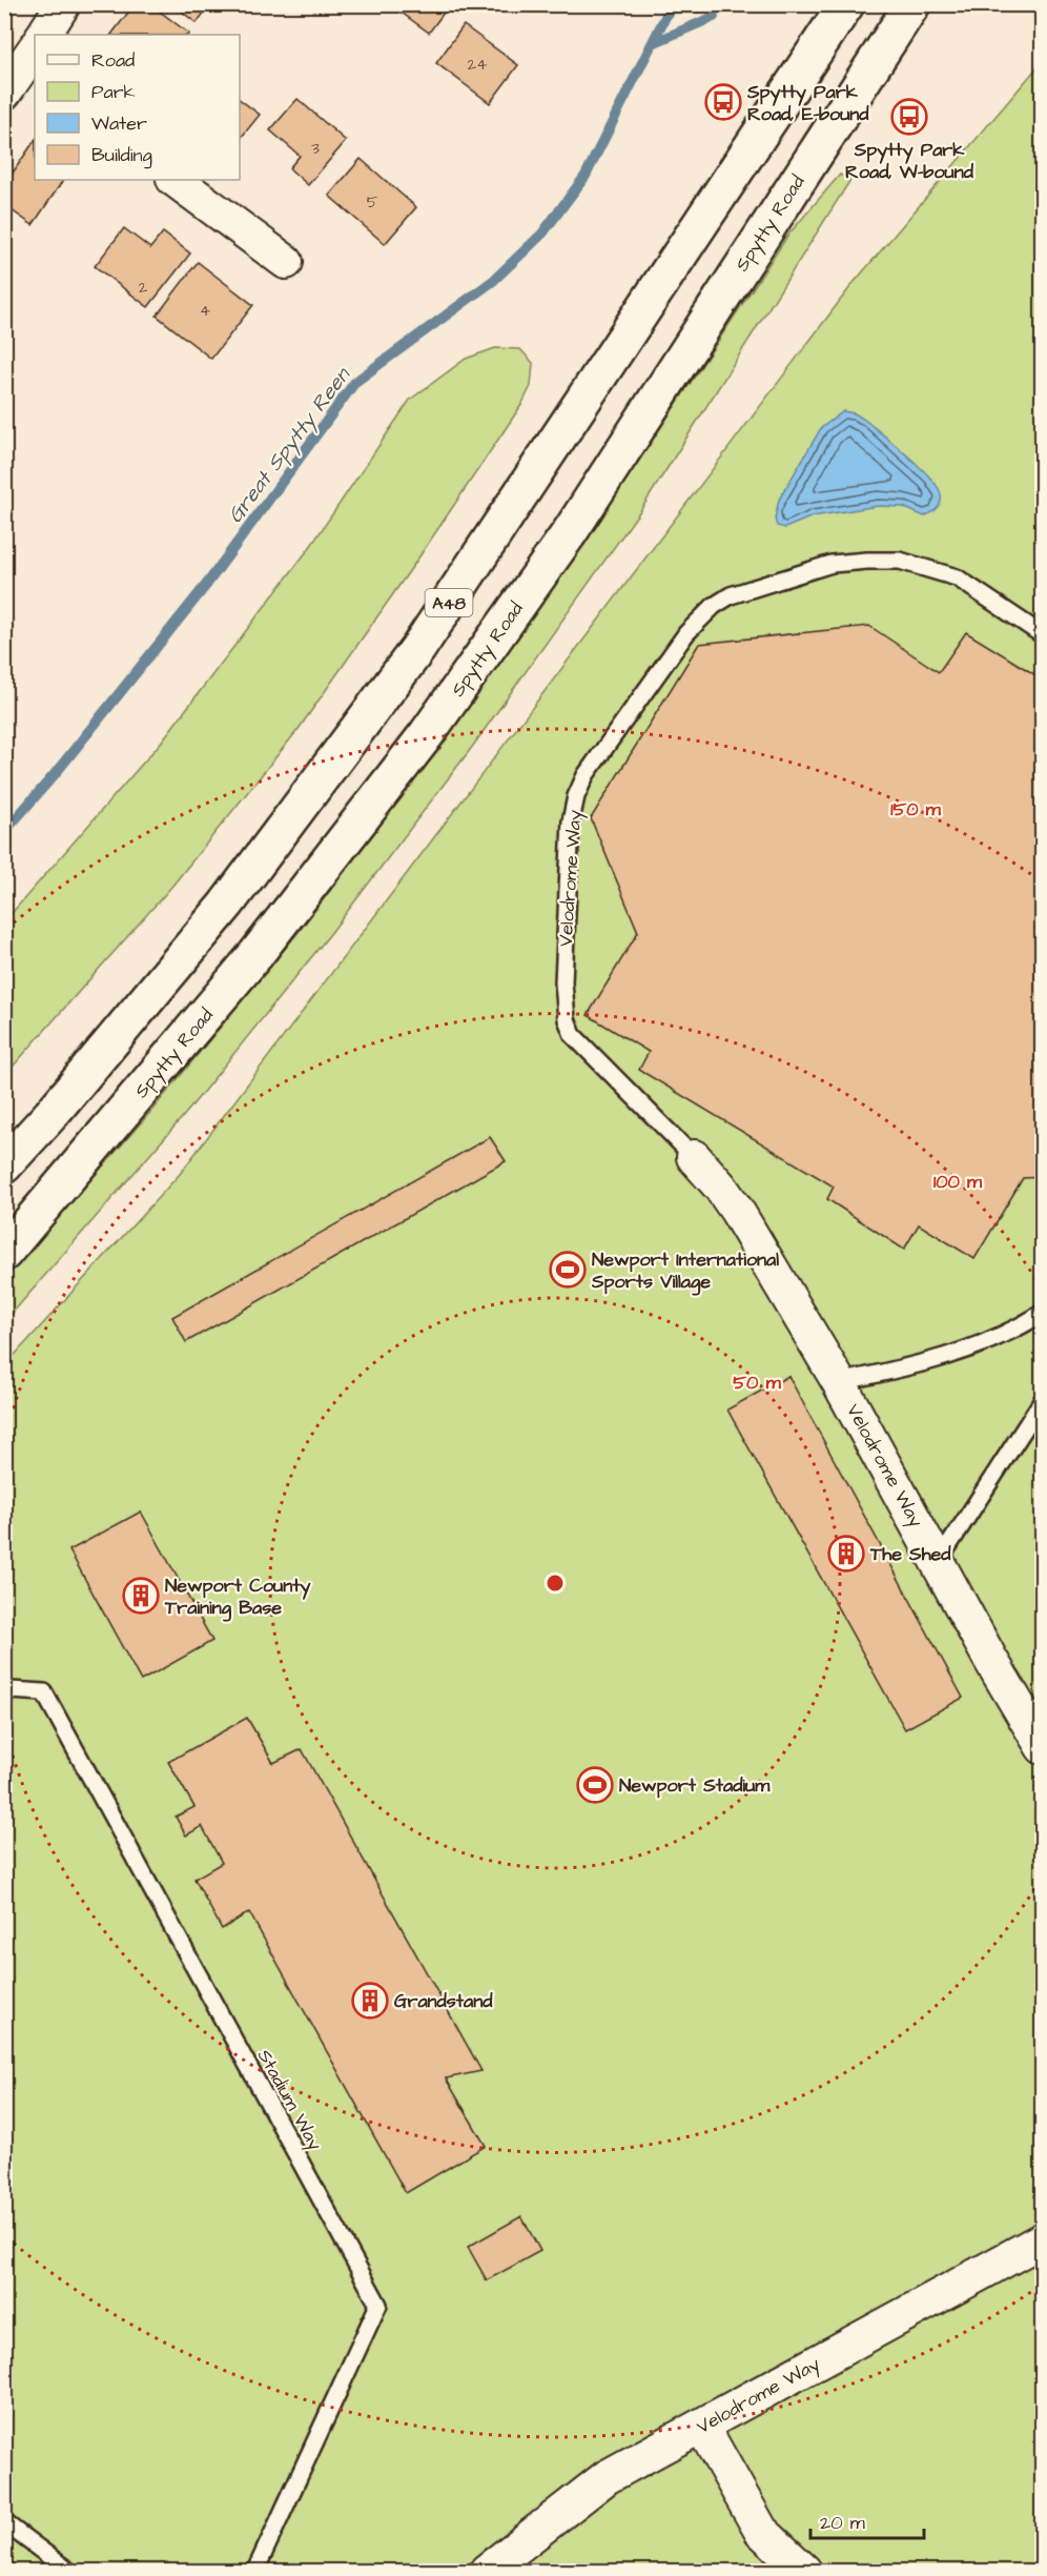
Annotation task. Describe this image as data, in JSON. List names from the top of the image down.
{
  "streets": {
    "main road": ["Spytty Road", "A48"],
    "street": ["Velodrome Way"],
    "lane": ["Stadium Way"]
  },
  "water": ["Great Spytty Reen"],
  "places": {
    "bus stop": ["Spytty Park Road, E-bound", "Spytty Park Road, W-bound"],
    "sports": ["Newport International Sports Village", "Newport Stadium"],
    "building": ["The Shed", "Newport County Training Base", "Grandstand"]
  },
  "house_numbers": [
    "24",
    "3",
    "5",
    "2",
    "4"
  ],
  "legend": [
    "Road",
    "Park",
    "Water",
    "Building"
  ],
  "scale_bar": "20 m",
  "rings": ["150 m", "100 m", "50 m"]
}
